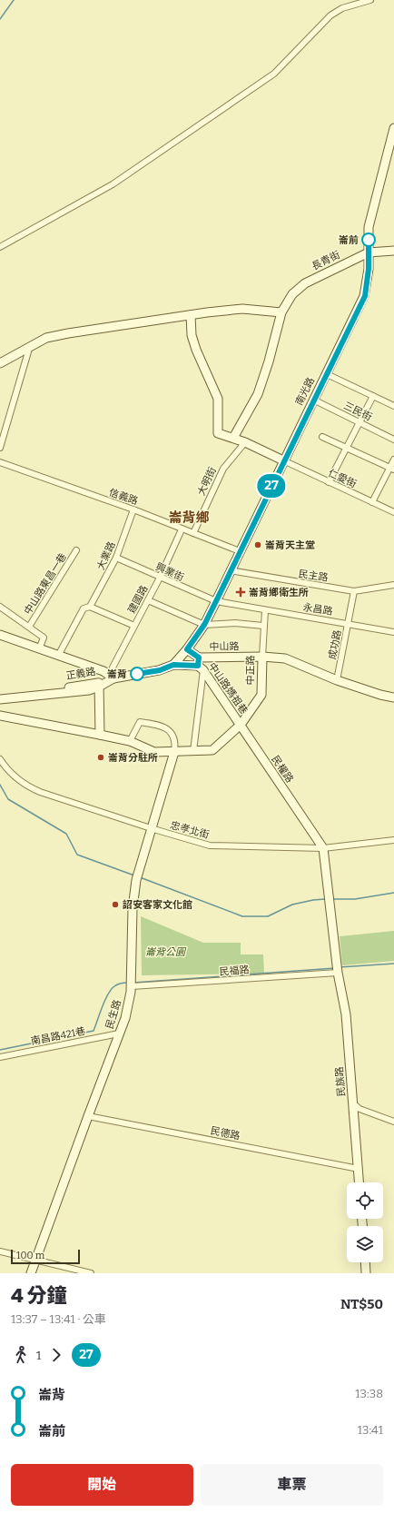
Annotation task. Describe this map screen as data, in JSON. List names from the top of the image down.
{
  "streets": {
    "street": [
      "長青街",
      "南光路",
      "三民街",
      "仁愛街",
      "大明街",
      "信義路",
      "大業路",
      "興業街",
      "民主路",
      "中山路東昌一巷",
      "建國路",
      "永昌路",
      "成功路",
      "中山路",
      "中正路",
      "正義路",
      "中山路媽祖巷",
      "民權路",
      "忠孝北街",
      "民福路",
      "民生路",
      "南昌路421巷",
      "民族路",
      "民德路"
    ]
  },
  "crossings": [
    ["長青街", "南光路"],
    ["南光路", "三民街"],
    ["南光路", "仁愛街"],
    ["南光路", "信義路"],
    ["南光路", "興業街"],
    ["南光路", "民主路"],
    ["南光路", "永昌路"],
    ["南光路", "中山路"],
    ["大明街", "信義路"],
    ["信義路", "大業路"],
    ["信義路", "建國路"],
    ["大業路", "興業街"],
    ["興業街", "建國路"],
    ["興業街", "永昌路"],
    ["民主路", "成功路"],
    ["建國路", "中山路"],
    ["建國路", "正義路"],
    ["永昌路", "成功路"],
    ["永昌路", "中正路"],
    ["成功路", "中山路"],
    ["中山路", "中正路"],
    ["中山路", "正義路"],
    ["中山路", "中山路媽祖巷"],
    ["中正路", "中山路媽祖巷"],
    ["中正路", "民權路"],
    ["中山路媽祖巷", "民權路"],
    ["民權路", "忠孝北街"],
    ["民權路", "民福路"],
    ["民權路", "民族路"],
    ["忠孝北街", "民生路"],
    ["民福路", "民生路"],
    ["民福路", "民族路"],
    ["民生路", "南昌路421巷"],
    ["民生路", "民德路"],
    ["民族路", "民德路"]
  ],
  "districts": ["崙背鄉"],
  "parks": ["崙背公園"],
  "places": {
    "other": [
      "崙前",
      "崙背天主堂",
      "崙背",
      "崙背分駐所",
      "詔安客家文化館"
    ],
    "health": ["崙背鄉衛生所"]
  },
  "lines": ["bus line 27"],
  "scale_bar": "100 m",
  "page": {
    "on_map": "27",
    "scale": "100 m",
    "heading": ["4 分鐘", "13:37 – 13:41 · 公車", "NT$50"],
    "legs": ["1", "27"],
    "list": [
      {
        "name": "崙背",
        "value": "13:38"
      },
      {
        "name": "崙前",
        "value": "13:41"
      }
    ],
    "buttons": ["開始", "車票"]
  }
}
